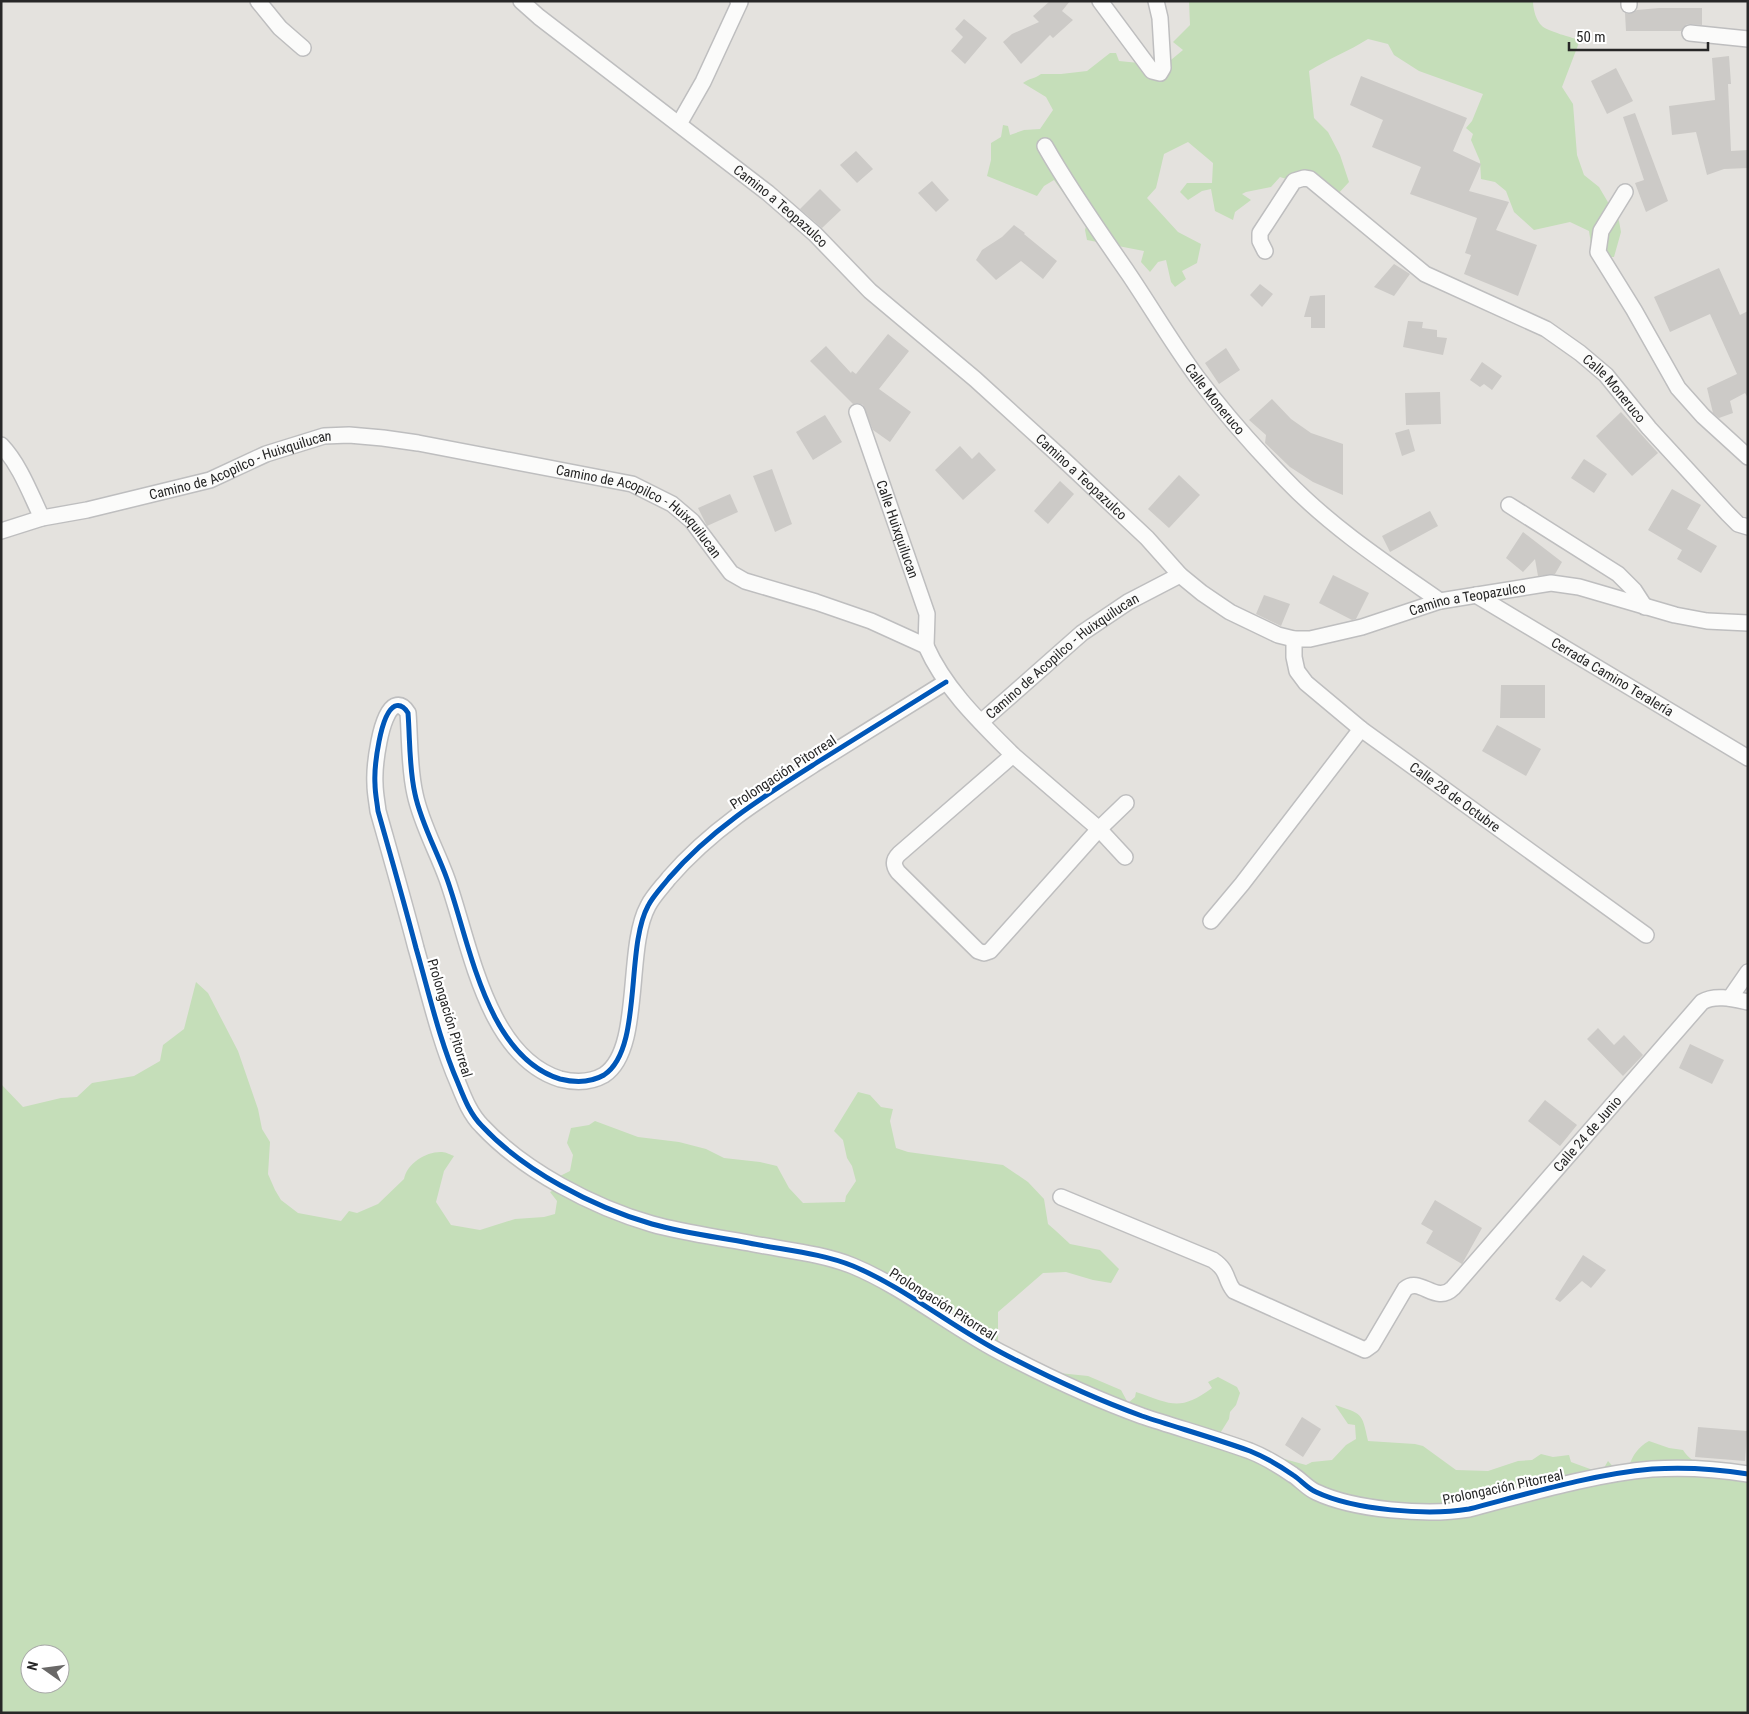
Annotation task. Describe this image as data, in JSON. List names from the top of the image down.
{
  "streets": {
    "street": [
      "Camino a Teopazulco",
      "Calle Moneruco",
      "Camino de Acopilco - Huixquilucan",
      "Calle Huixquilucan",
      "Cerrada Camino Teralería",
      "Prolongación Pitorreal",
      "Calle 28 de Octubre",
      "Calle 24 de Junio"
    ]
  },
  "crossings": [
    ["Camino a Teopazulco", "Calle Moneruco"],
    ["Camino a Teopazulco", "Camino de Acopilco - Huixquilucan"],
    ["Camino a Teopazulco", "Cerrada Camino Teralería"],
    ["Camino a Teopazulco", "Calle 28 de Octubre"],
    ["Camino de Acopilco - Huixquilucan", "Calle Huixquilucan"],
    ["Camino de Acopilco - Huixquilucan", "Prolongación Pitorreal"]
  ],
  "scale_bar": "50 m",
  "north": "left"
}
